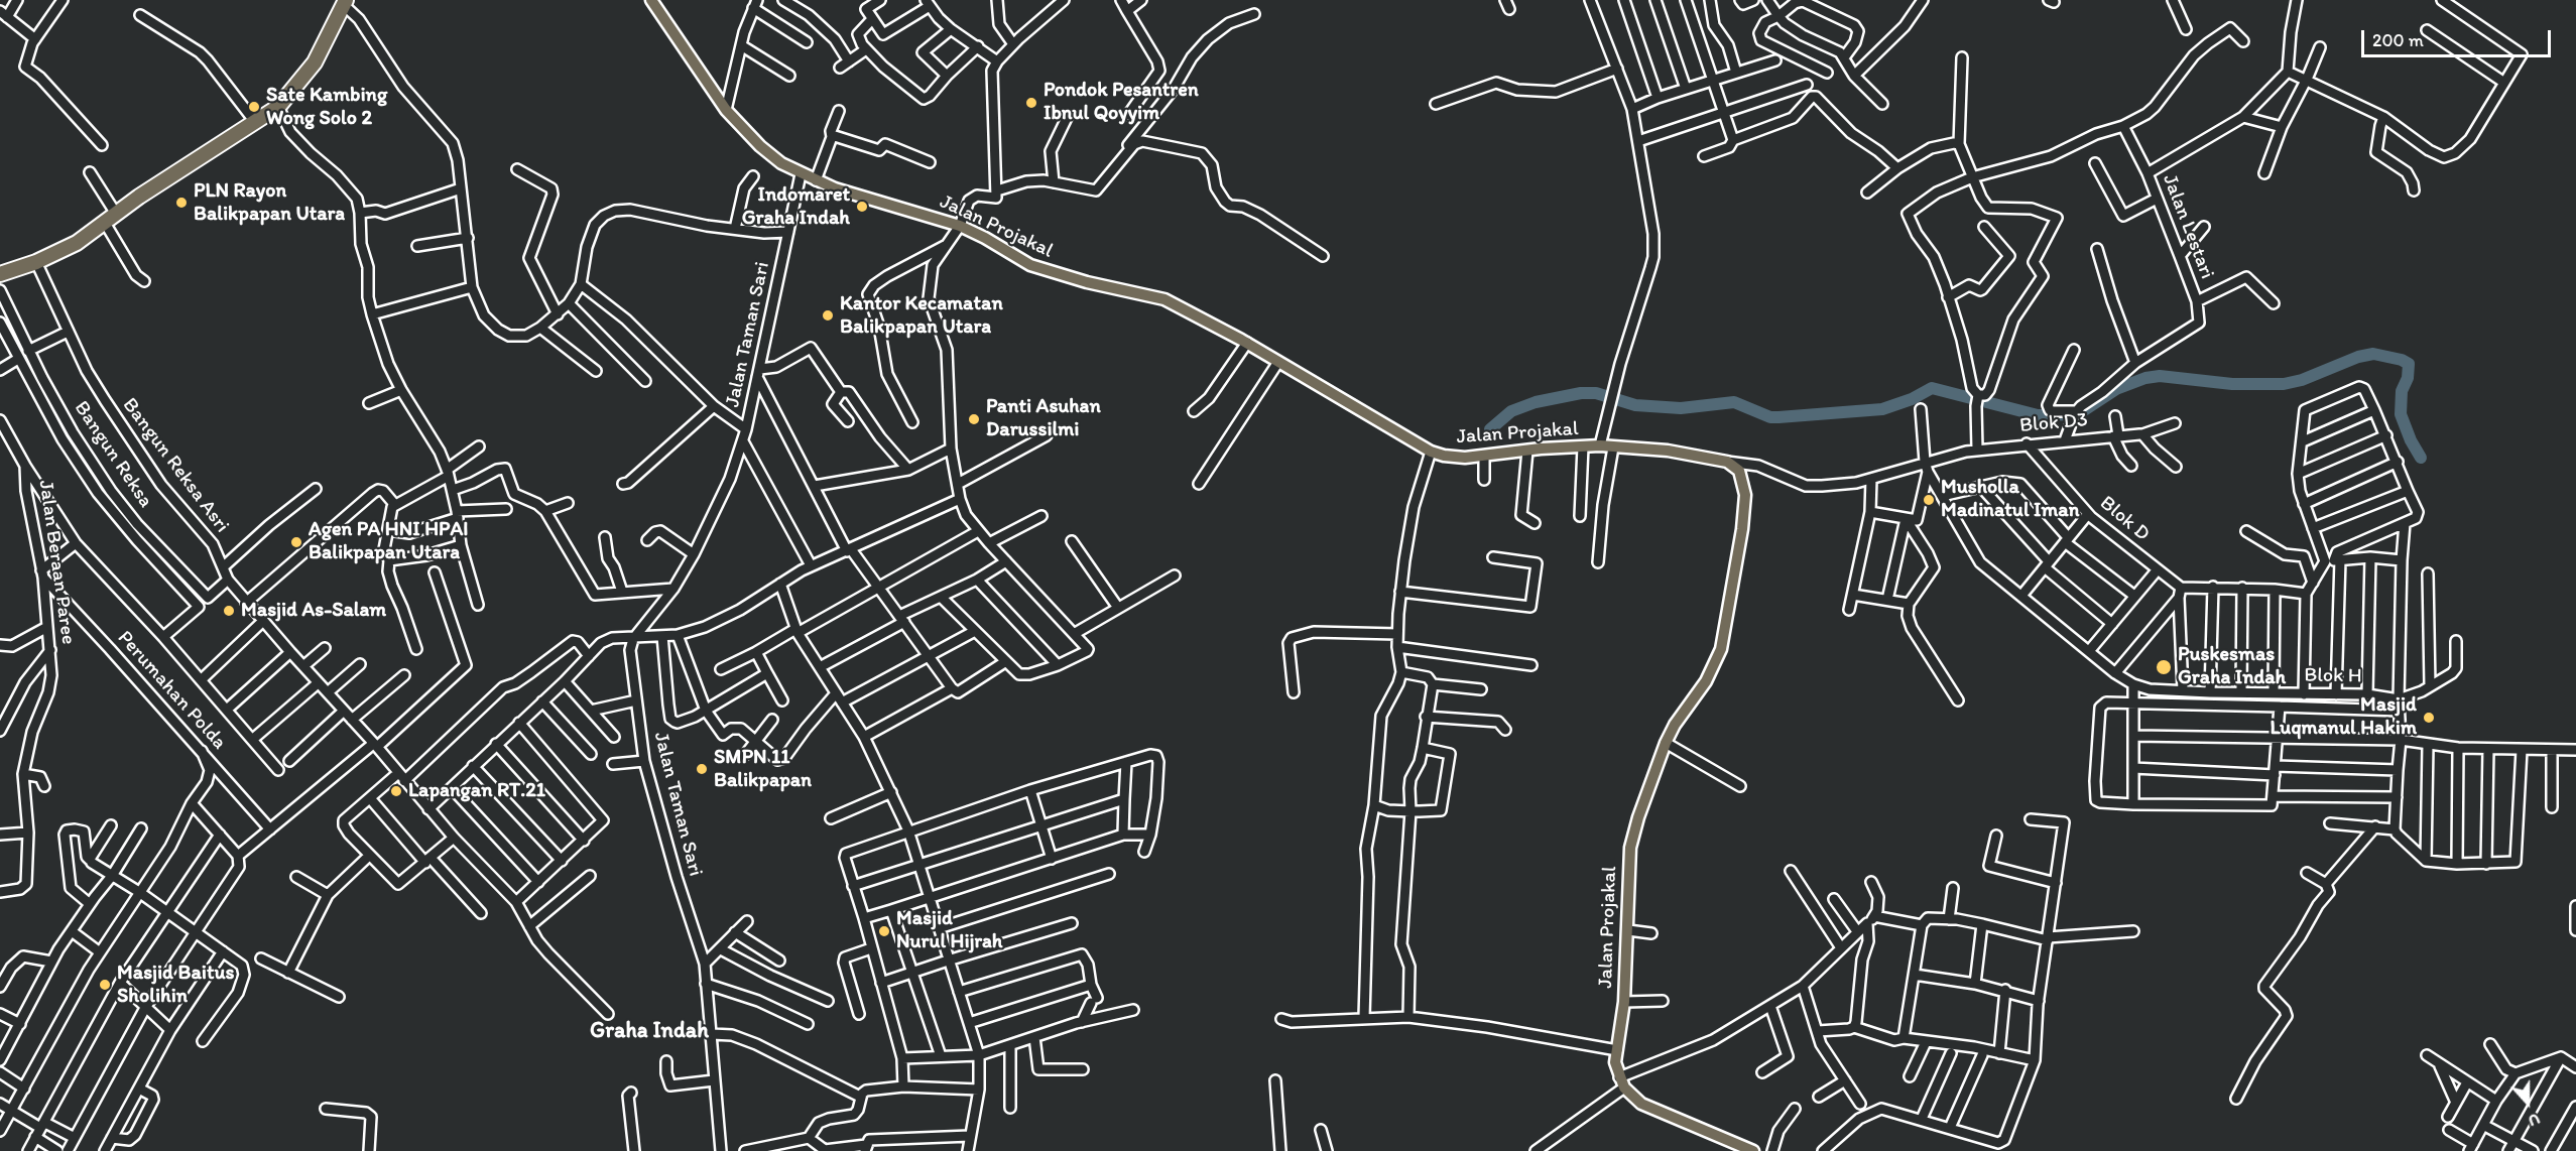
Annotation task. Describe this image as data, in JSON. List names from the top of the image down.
{
  "streets": {
    "main road": ["Jalan Projakal"],
    "street": [
      "Jalan Lestari",
      "Jalan Taman Sari",
      "Blok D3",
      "Bangun Reksa",
      "Bangun Reksa Asri",
      "Blok D",
      "Jalan Beraan Paree",
      "Blok H",
      "Perumahan Polda"
    ]
  },
  "crossings": [
    ["Jalan Projakal", "Jalan Taman Sari"],
    ["Blok D3", "Blok D"],
    ["Jalan Beraan Paree", "Perumahan Polda"]
  ],
  "districts": ["Graha Indah"],
  "places": [
    "Pondok Pesantren Ibnul Qoyyim",
    "Sate Kambing Wong Solo 2",
    "PLN Rayon Balikpapan Utara",
    "Indomaret Graha Indah",
    "Kantor Kecamatan Balikpapan Utara",
    "Panti Asuhan Darussilmi",
    "Musholla Madinatul Iman",
    "Agen PA HNI HPAI Balikpapan Utara",
    "Masjid As-Salam",
    "Puskesmas Graha Indah",
    "Masjid Luqmanul Hakim",
    "SMPN 11 Balikpapan",
    "Lapangan RT.21",
    "Masjid Nurul Hijrah",
    "Masjid Baitus Sholihin"
  ],
  "scale_bar": "200 m",
  "north": "bottom"
}
